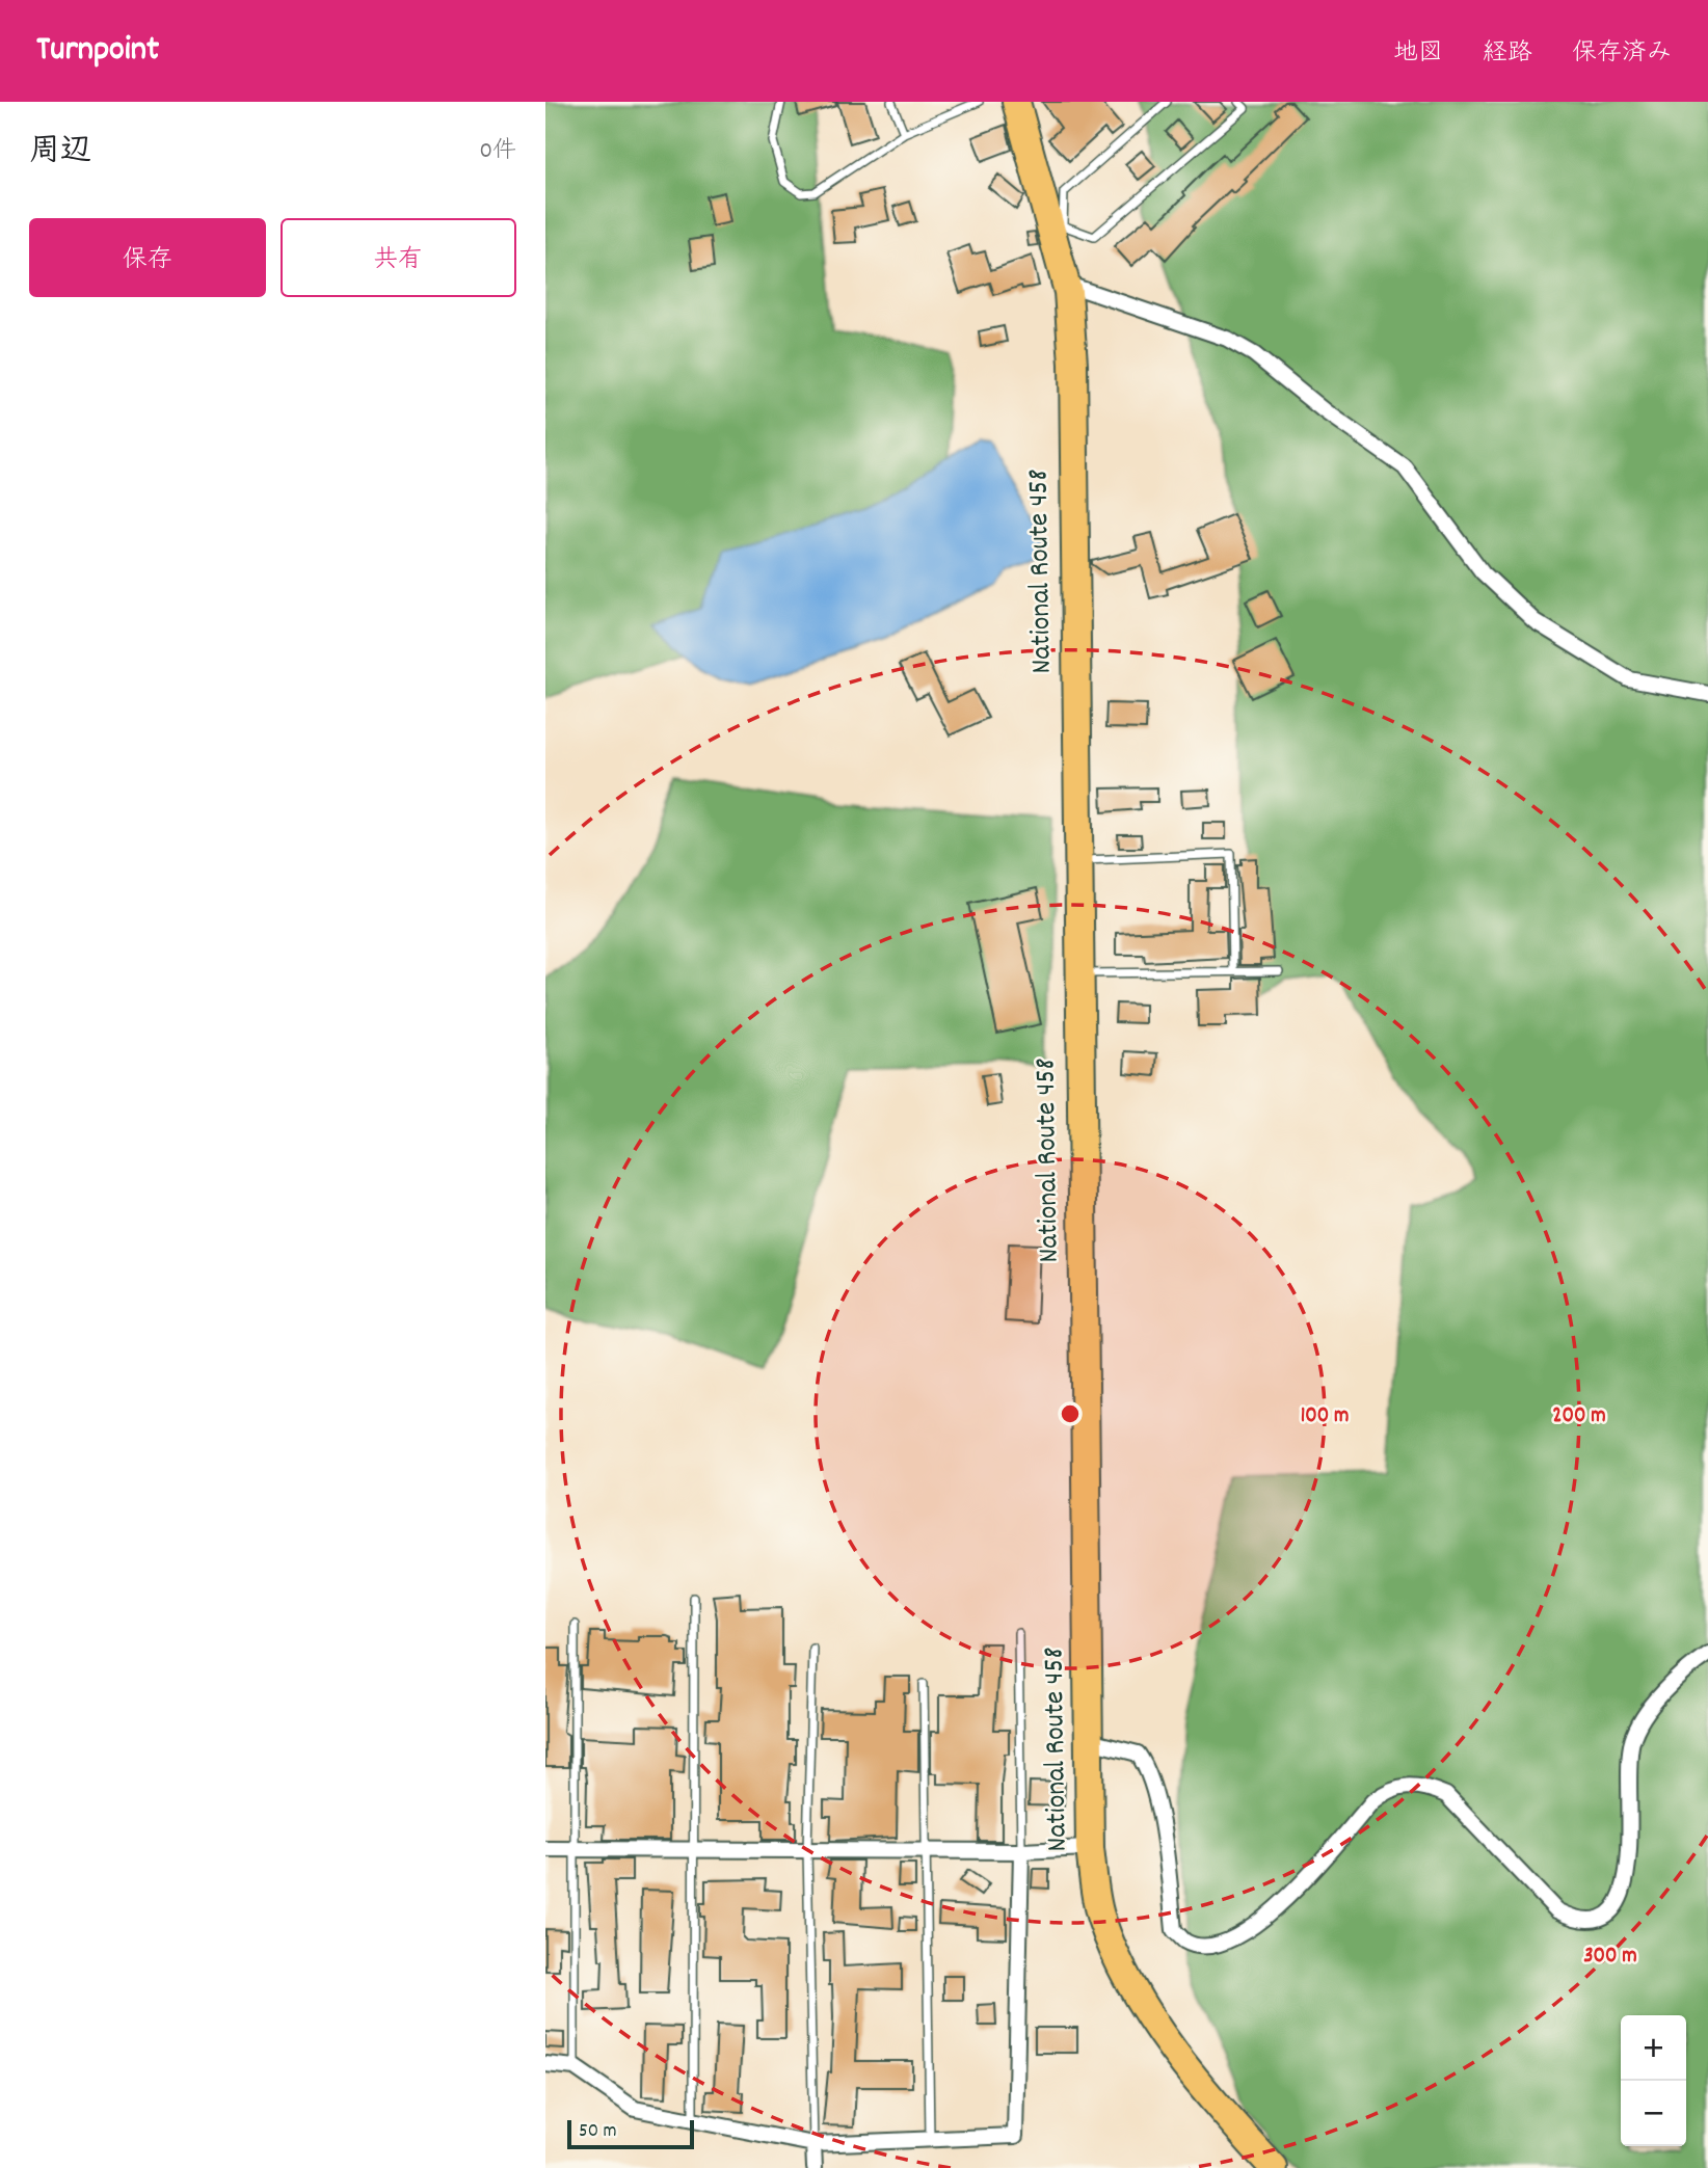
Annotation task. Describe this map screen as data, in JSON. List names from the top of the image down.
{
  "streets": {
    "highway": ["National Route 458"]
  },
  "scale_bar": "50 m",
  "page": {
    "header": "Turnpoint",
    "nav": ["地図", "経路", "保存済み"],
    "heading": ["周辺", "0件"],
    "buttons": ["保存", "共有"],
    "map_buttons": ["+", "−"],
    "scale": "50 m"
  },
  "rings": ["100 m", "200 m", "300 m"]
}
